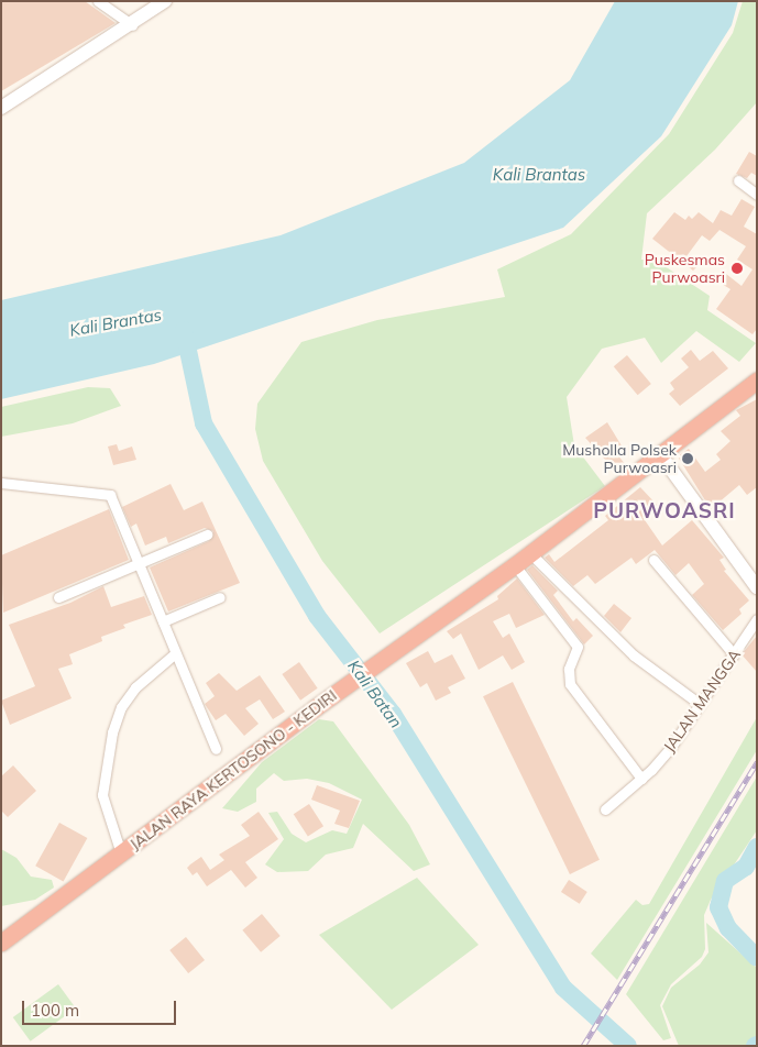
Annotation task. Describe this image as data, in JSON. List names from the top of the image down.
{
  "streets": {
    "highway": ["JALAN RAYA KERTOSONO - KEDIRI"],
    "street": ["JALAN MANGGA"]
  },
  "districts": ["PURWOASRI"],
  "water": ["Kali Brantas", "Kali Batan"],
  "places": ["Puskesmas Purwoasri", "Musholla Polsek Purwoasri"],
  "scale_bar": "100 m"
}
